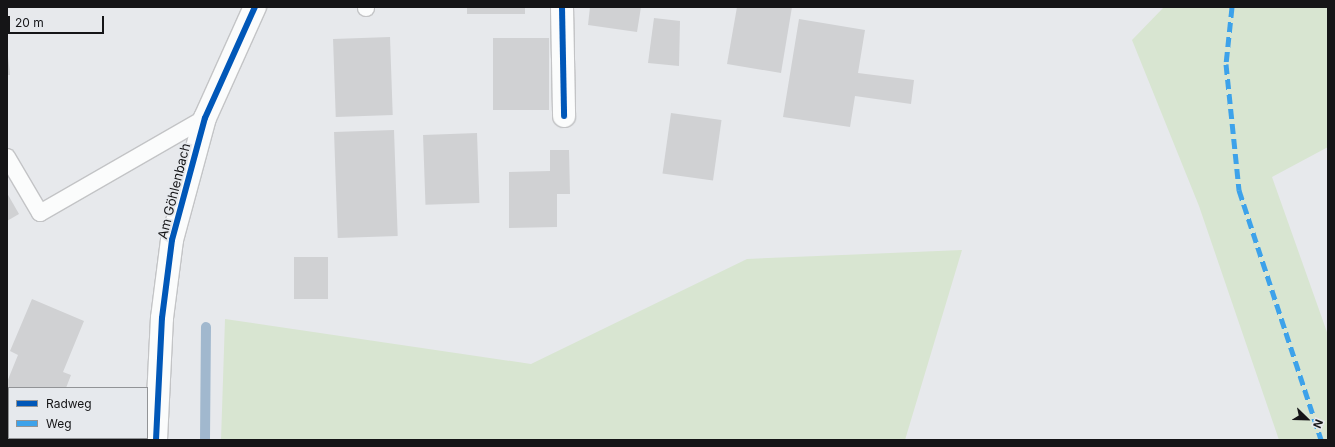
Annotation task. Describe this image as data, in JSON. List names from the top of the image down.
{
  "streets": {
    "street": ["Am Göhlenbach"]
  },
  "legend": ["Radweg", "Weg"],
  "scale_bar": "20 m",
  "north": "bottom right"
}
